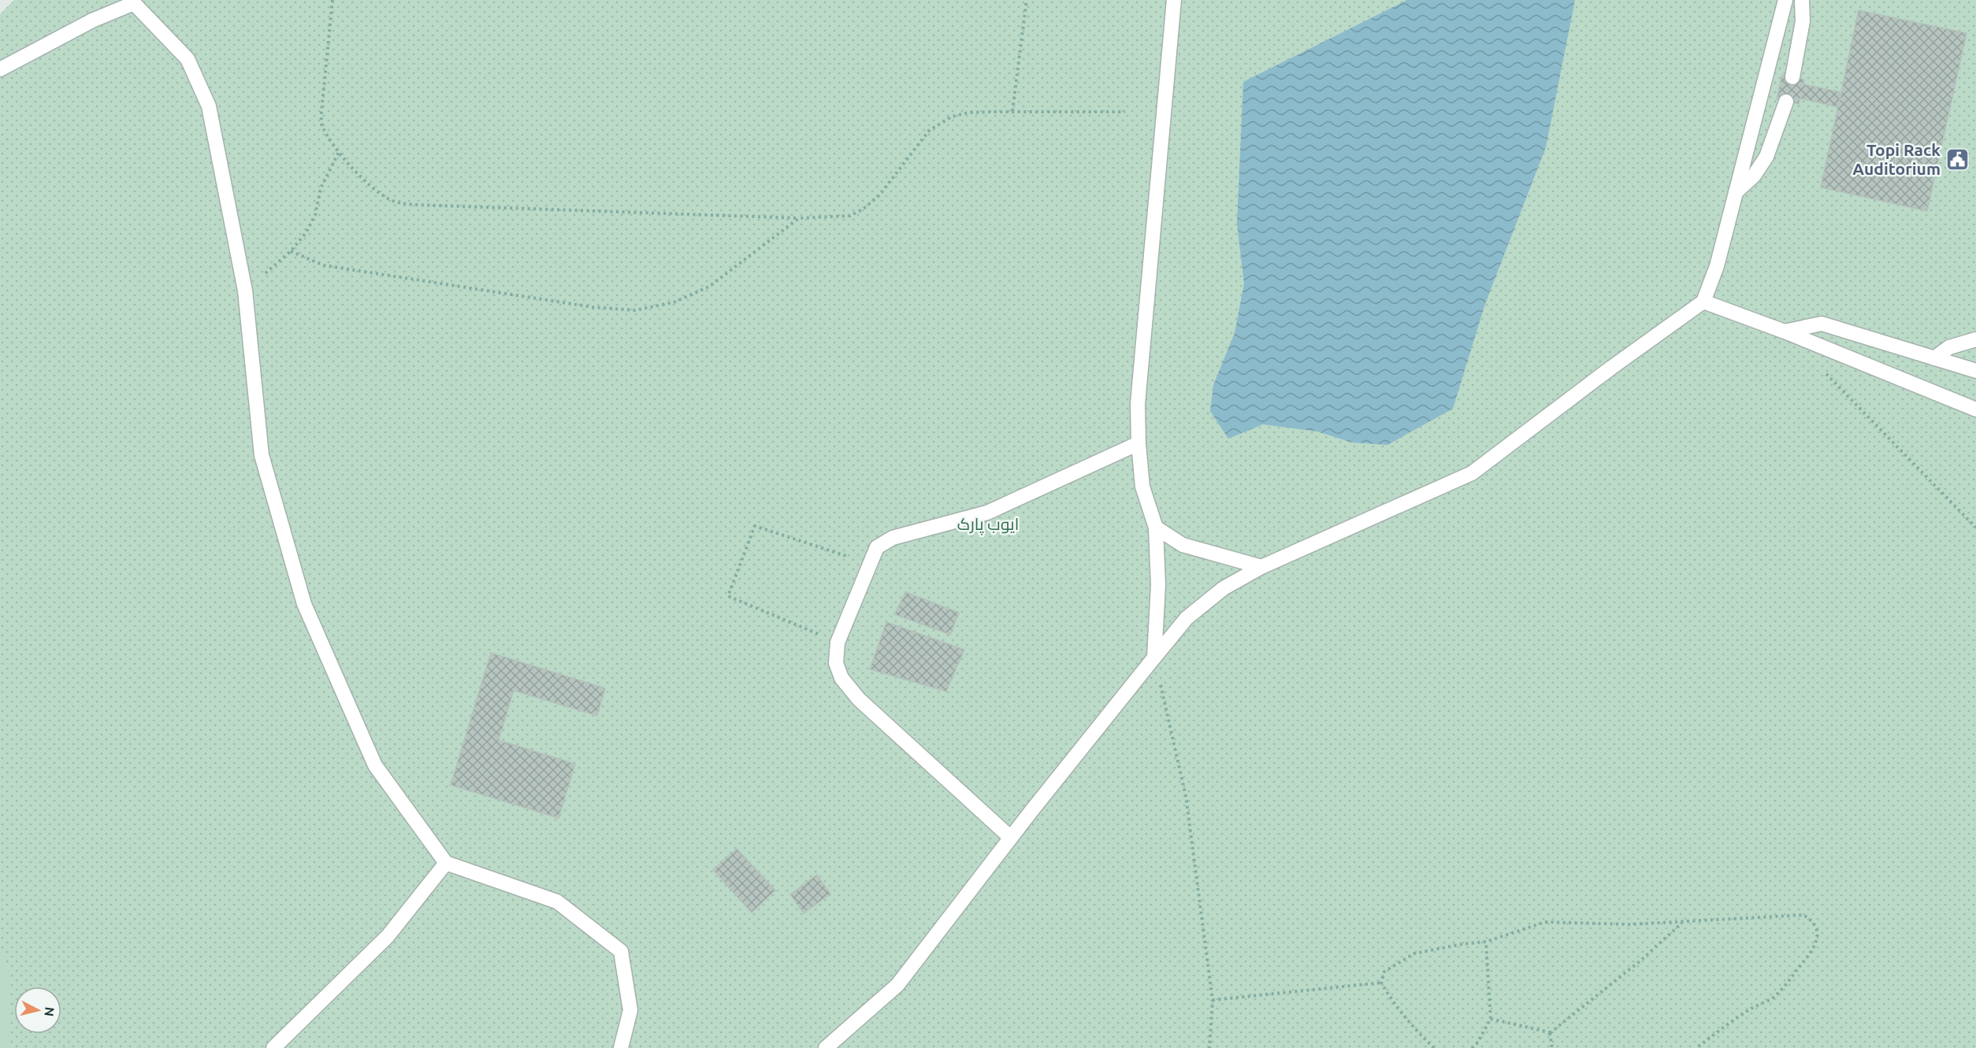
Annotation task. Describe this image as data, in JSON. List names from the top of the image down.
{
  "parks": ["ایوب پارک"],
  "places": {
    "public building": ["Topi Rack Auditorium"]
  },
  "north": "right"
}
